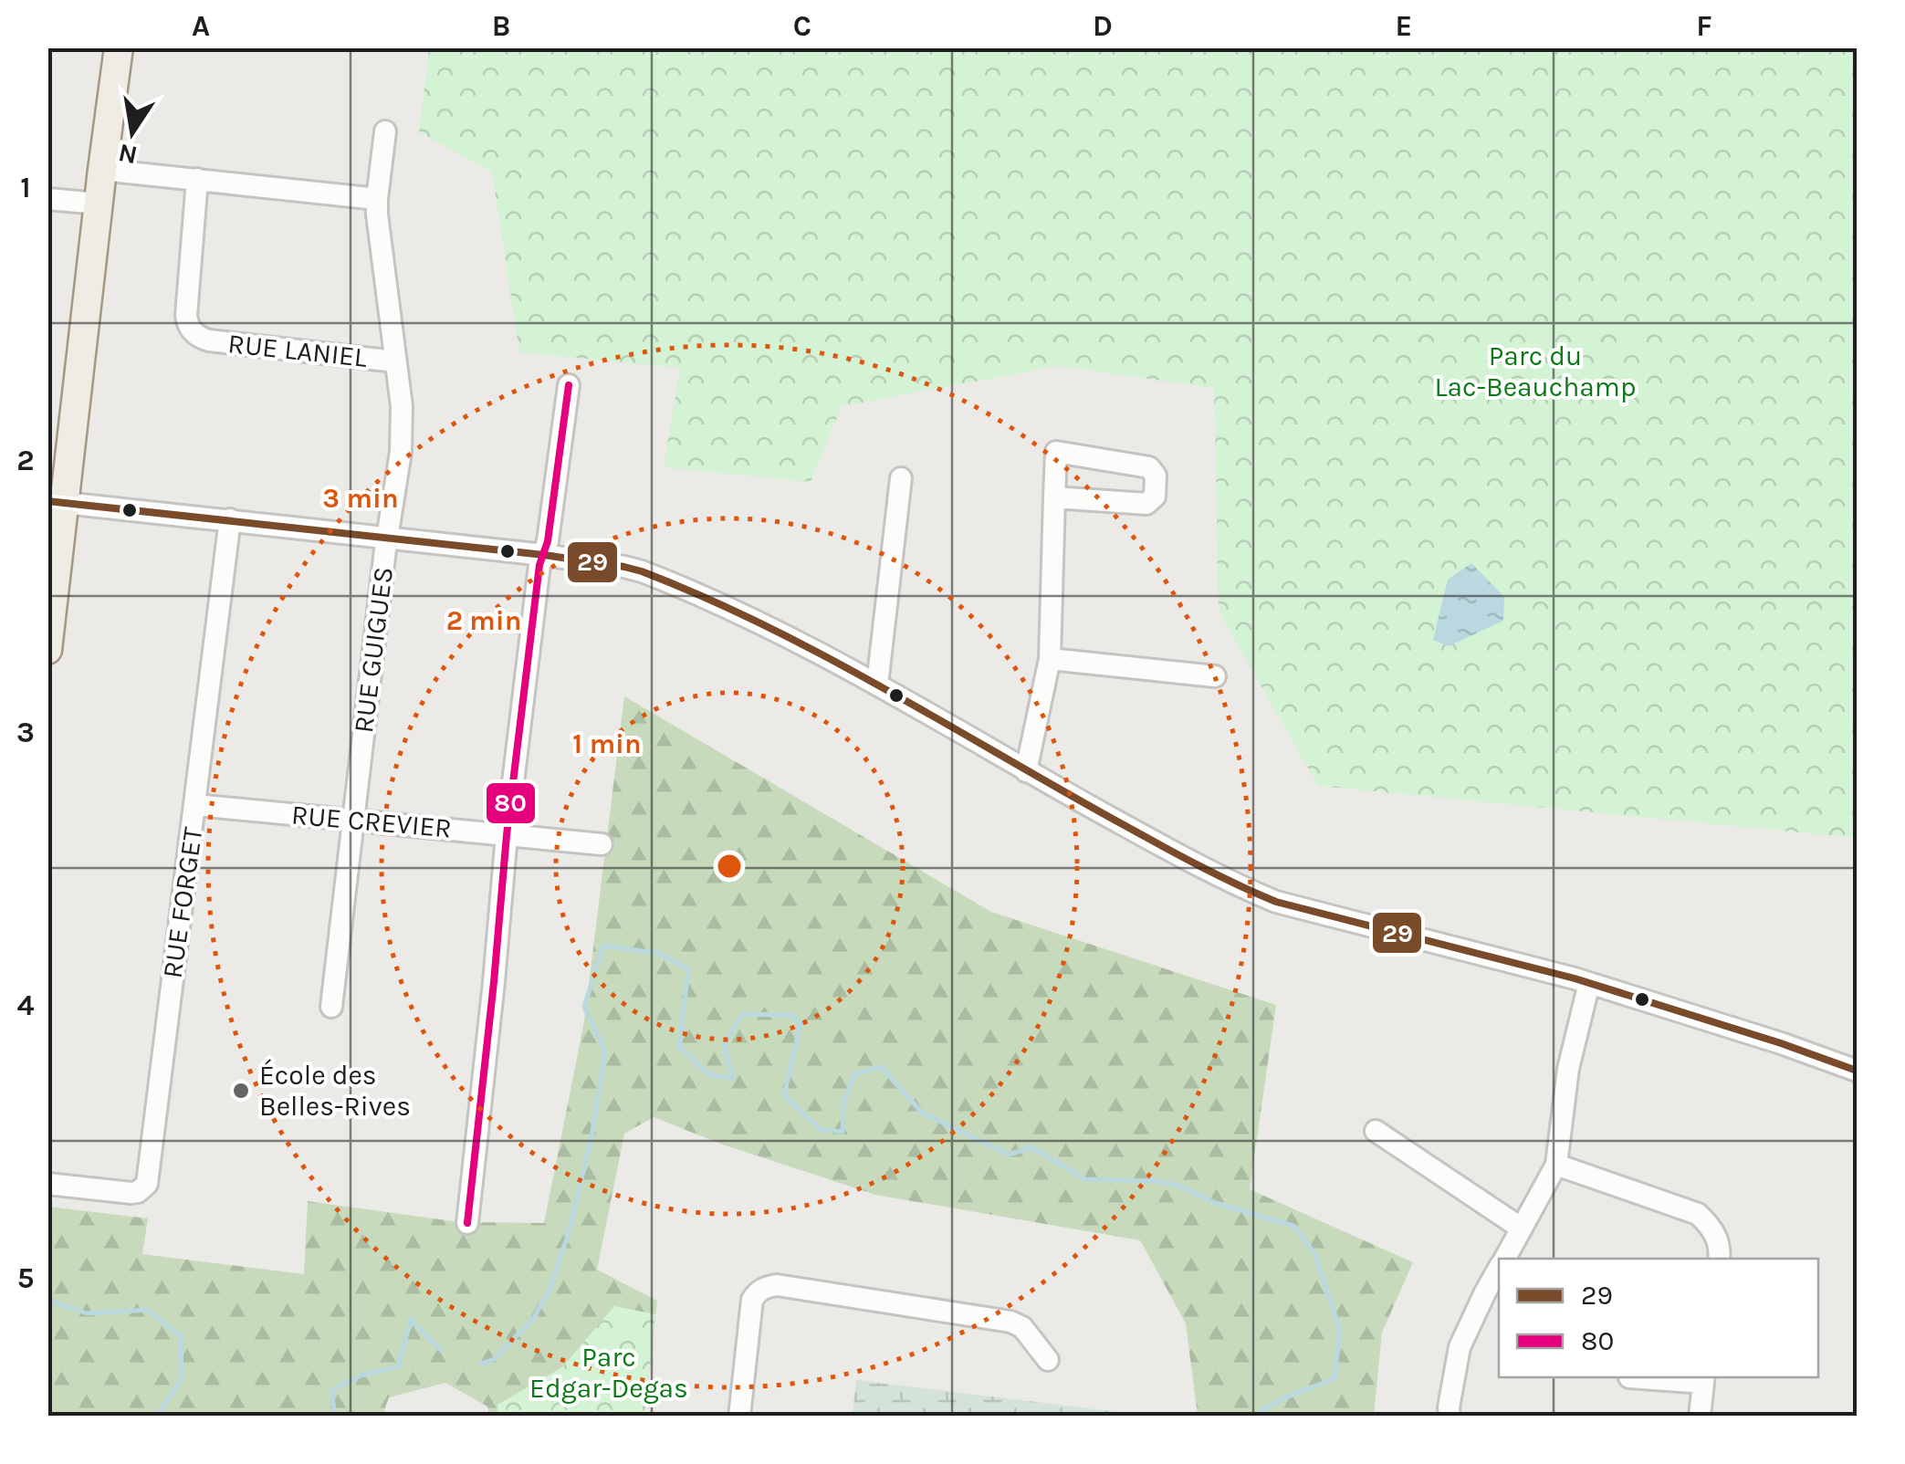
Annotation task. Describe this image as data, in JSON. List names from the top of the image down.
{
  "streets": {
    "street": [
      "RUE LANIEL",
      "RUE GUIGUES",
      "RUE CREVIER",
      "RUE FORGET"
    ]
  },
  "crossings": [
    ["RUE LANIEL", "RUE GUIGUES"],
    ["RUE GUIGUES", "RUE CREVIER"],
    ["RUE CREVIER", "RUE FORGET"]
  ],
  "parks": ["Parc du Lac-Beauchamp", "Parc Edgar-Degas"],
  "places": ["École des Belles-Rives"],
  "lines": ["transit line 80", "transit line 29"],
  "legend": ["29", "80"],
  "north": "bottom",
  "grid": {
    "columns": [
      "A",
      "B",
      "C",
      "D",
      "E",
      "F"
    ],
    "rows": [
      "1",
      "2",
      "3",
      "4",
      "5"
    ]
  },
  "rings": ["3 min", "2 min", "1 min"]
}
